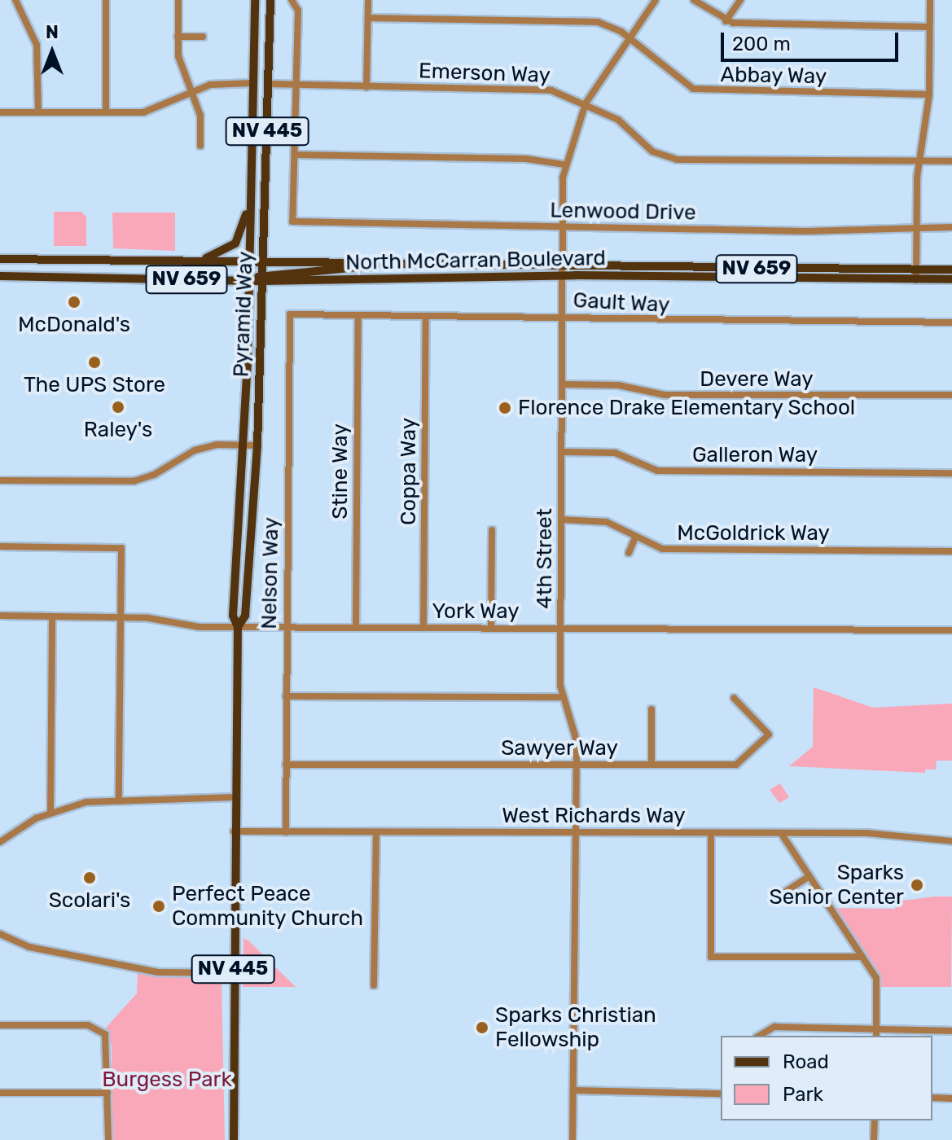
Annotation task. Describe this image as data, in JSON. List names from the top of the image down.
{
  "streets": {
    "main road": [
      "NV 445",
      "North McCarran Boulevard",
      "NV 659",
      "Pyramid Way"
    ],
    "street": [
      "Emerson Way",
      "Abbay Way",
      "Lenwood Drive",
      "Gault Way",
      "Devere Way",
      "Galleron Way",
      "Stine Way",
      "Coppa Way",
      "McGoldrick Way",
      "4th Street",
      "Nelson Way",
      "York Way",
      "Sawyer Way",
      "West Richards Way"
    ]
  },
  "crossings": [
    ["Emerson Way", "Pyramid Way"],
    ["Emerson Way", "4th Street"],
    ["Abbay Way", "4th Street"],
    ["Lenwood Drive", "4th Street"],
    ["North McCarran Boulevard", "Pyramid Way"],
    ["North McCarran Boulevard", "4th Street"],
    ["Gault Way", "Stine Way"],
    ["Gault Way", "Coppa Way"],
    ["Gault Way", "4th Street"],
    ["Gault Way", "Nelson Way"],
    ["Pyramid Way", "York Way"],
    ["Pyramid Way", "West Richards Way"],
    ["Devere Way", "4th Street"],
    ["Galleron Way", "4th Street"],
    ["Stine Way", "York Way"],
    ["Coppa Way", "York Way"],
    ["McGoldrick Way", "4th Street"],
    ["4th Street", "York Way"],
    ["4th Street", "Sawyer Way"],
    ["4th Street", "West Richards Way"],
    ["Nelson Way", "York Way"],
    ["Nelson Way", "Sawyer Way"],
    ["Nelson Way", "West Richards Way"]
  ],
  "parks": ["Burgess Park"],
  "places": [
    "McDonald's",
    "The UPS Store",
    "Raley's",
    "Florence Drake Elementary School",
    "Scolari's",
    "Sparks Senior Center",
    "Perfect Peace Community Church",
    "Sparks Christian Fellowship"
  ],
  "legend": ["Road", "Park"],
  "scale_bar": "200 m",
  "north": "top"
}
